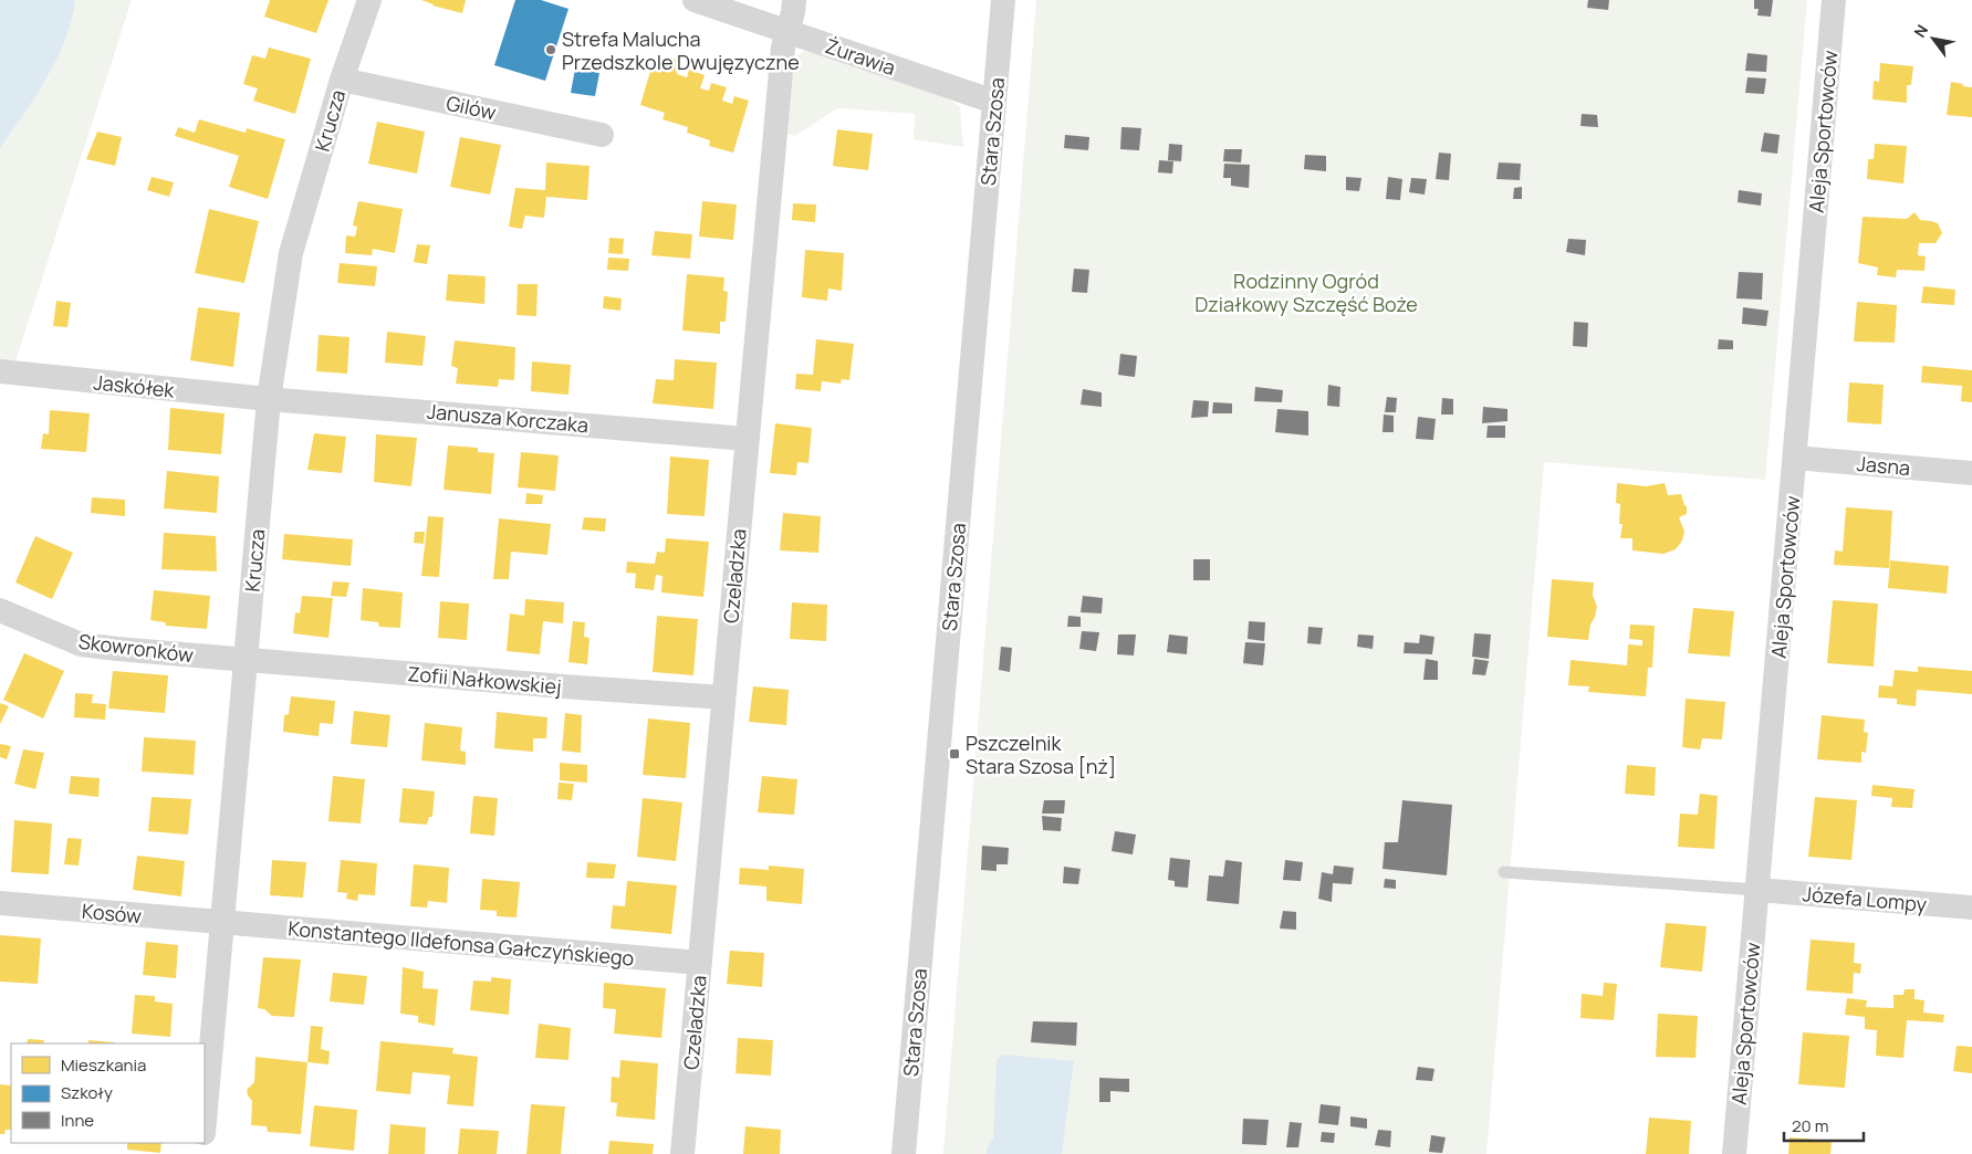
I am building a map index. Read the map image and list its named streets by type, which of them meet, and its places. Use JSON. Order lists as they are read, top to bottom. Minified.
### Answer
{"streets":{"street":["Żurawia","Gilów","Krucza","Stara Szosa","Aleja Sportowców","Jaskółek","Janusza Korczaka","Jasna","Czeladzka","Skowronków","Zofii Nałkowskiej","Józefa Lompy","Kosów","Konstantego Ildefonsa Gałczyńskiego"]},"crossings":[["Żurawia","Stara Szosa"],["Żurawia","Czeladzka"],["Gilów","Krucza"],["Krucza","Jaskółek"],["Krucza","Janusza Korczaka"],["Krucza","Skowronków"],["Krucza","Zofii Nałkowskiej"],["Krucza","Kosów"],["Krucza","Konstantego Ildefonsa Gałczyńskiego"],["Aleja Sportowców","Jasna"],["Aleja Sportowców","Józefa Lompy"],["Jaskółek","Janusza Korczaka"],["Janusza Korczaka","Czeladzka"],["Czeladzka","Zofii Nałkowskiej"],["Czeladzka","Konstantego Ildefonsa Gałczyńskiego"],["Skowronków","Zofii Nałkowskiej"],["Kosów","Konstantego Ildefonsa Gałczyńskiego"]],"parks":["Rodzinny Ogród Działkowy Szczęść Boże"],"places":{"other":["Strefa Malucha Przedszkole Dwujęzyczne"],"transit":["Pszczelnik Stara Szosa [nż]"]},"legend":["Mieszkania","Szkoły","Inne"],"scale_bar":"20 m","north":"top left"}
